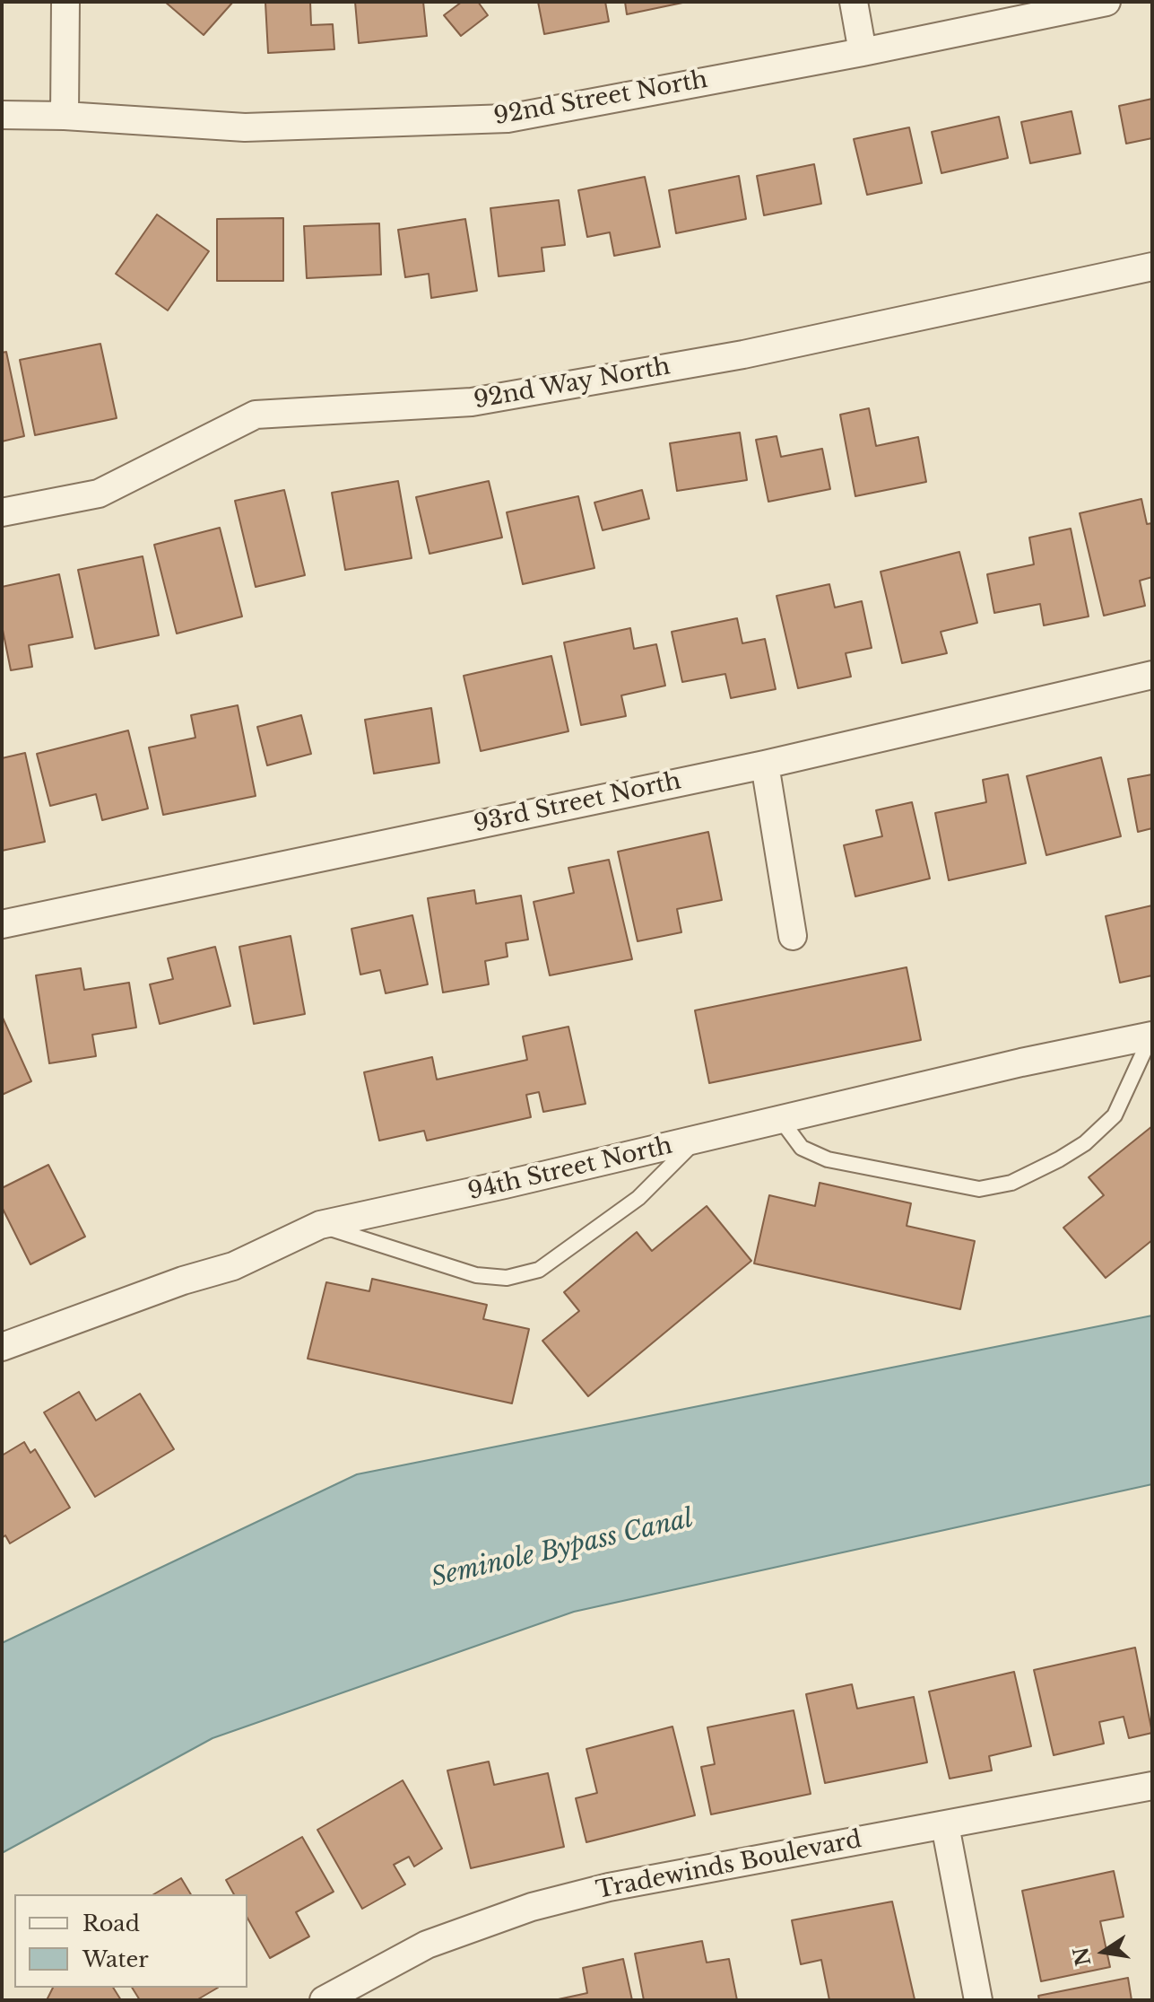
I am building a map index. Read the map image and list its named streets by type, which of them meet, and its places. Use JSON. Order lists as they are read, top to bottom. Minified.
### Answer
{"streets":{"street":["92nd Street North","92nd Way North","93rd Street North","94th Street North","Tradewinds Boulevard"]},"water":["Seminole Bypass Canal"],"legend":["Road","Water"],"north":"left"}
